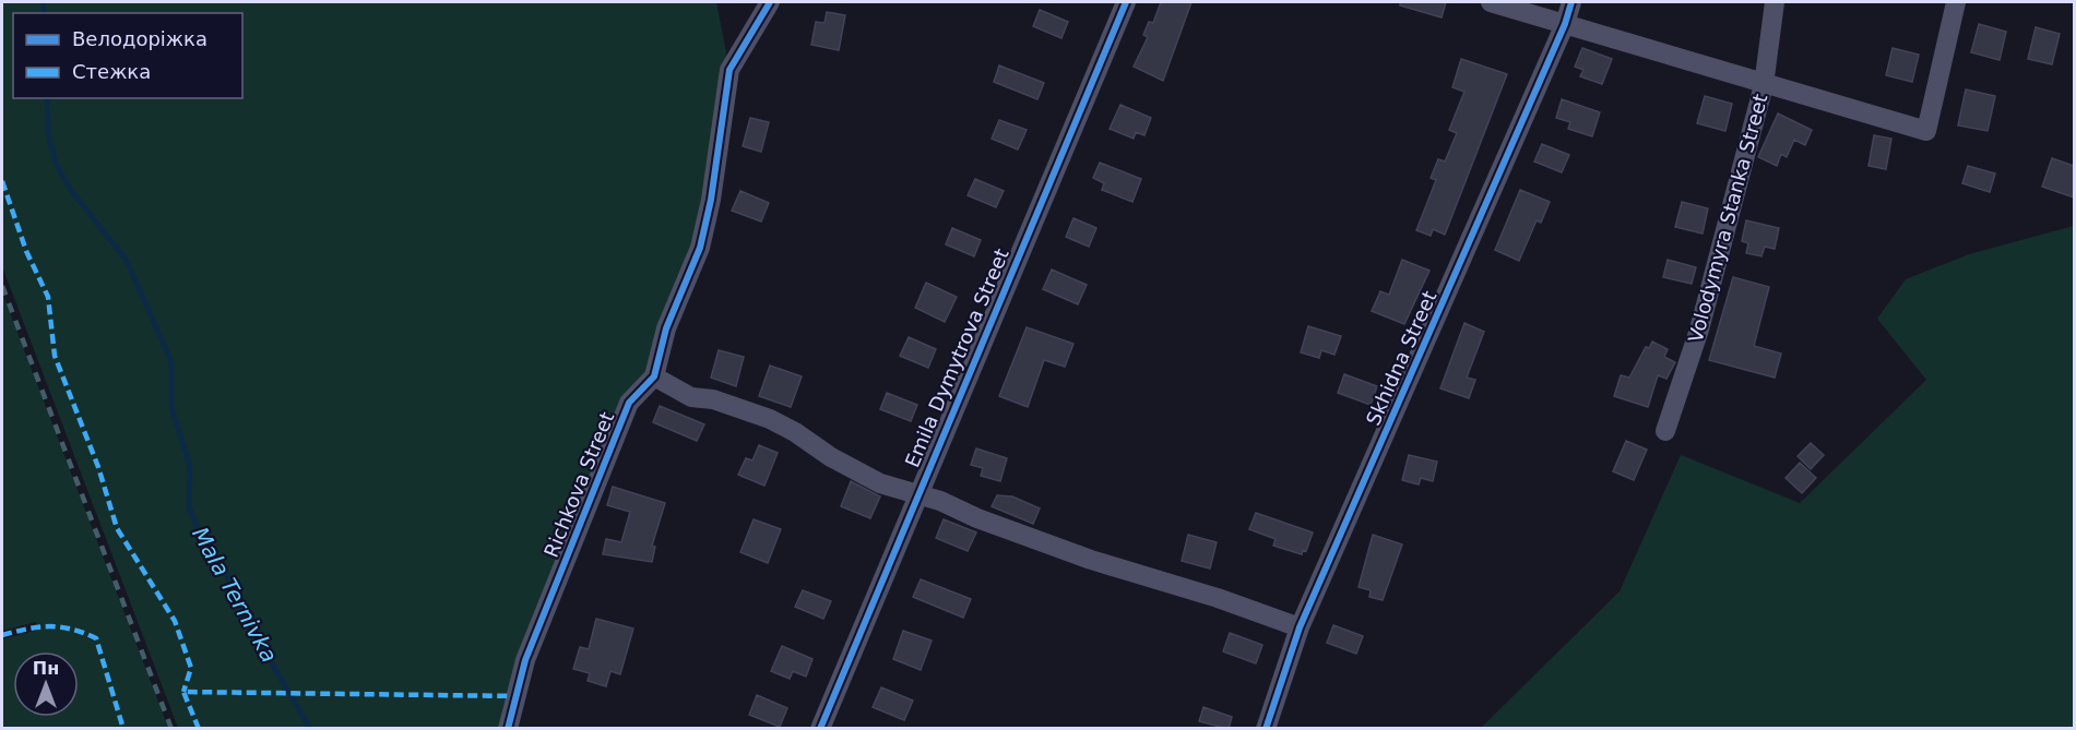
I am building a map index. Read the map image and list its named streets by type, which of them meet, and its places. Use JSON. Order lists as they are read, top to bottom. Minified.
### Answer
{"streets":{"street":["Volodymyra Stanka Street","Emila Dymytrova Street","Skhidna Street","Richkova Street"]},"water":["Mala Ternivka"],"legend":["Велодоріжка","Стежка"],"north":"top"}
